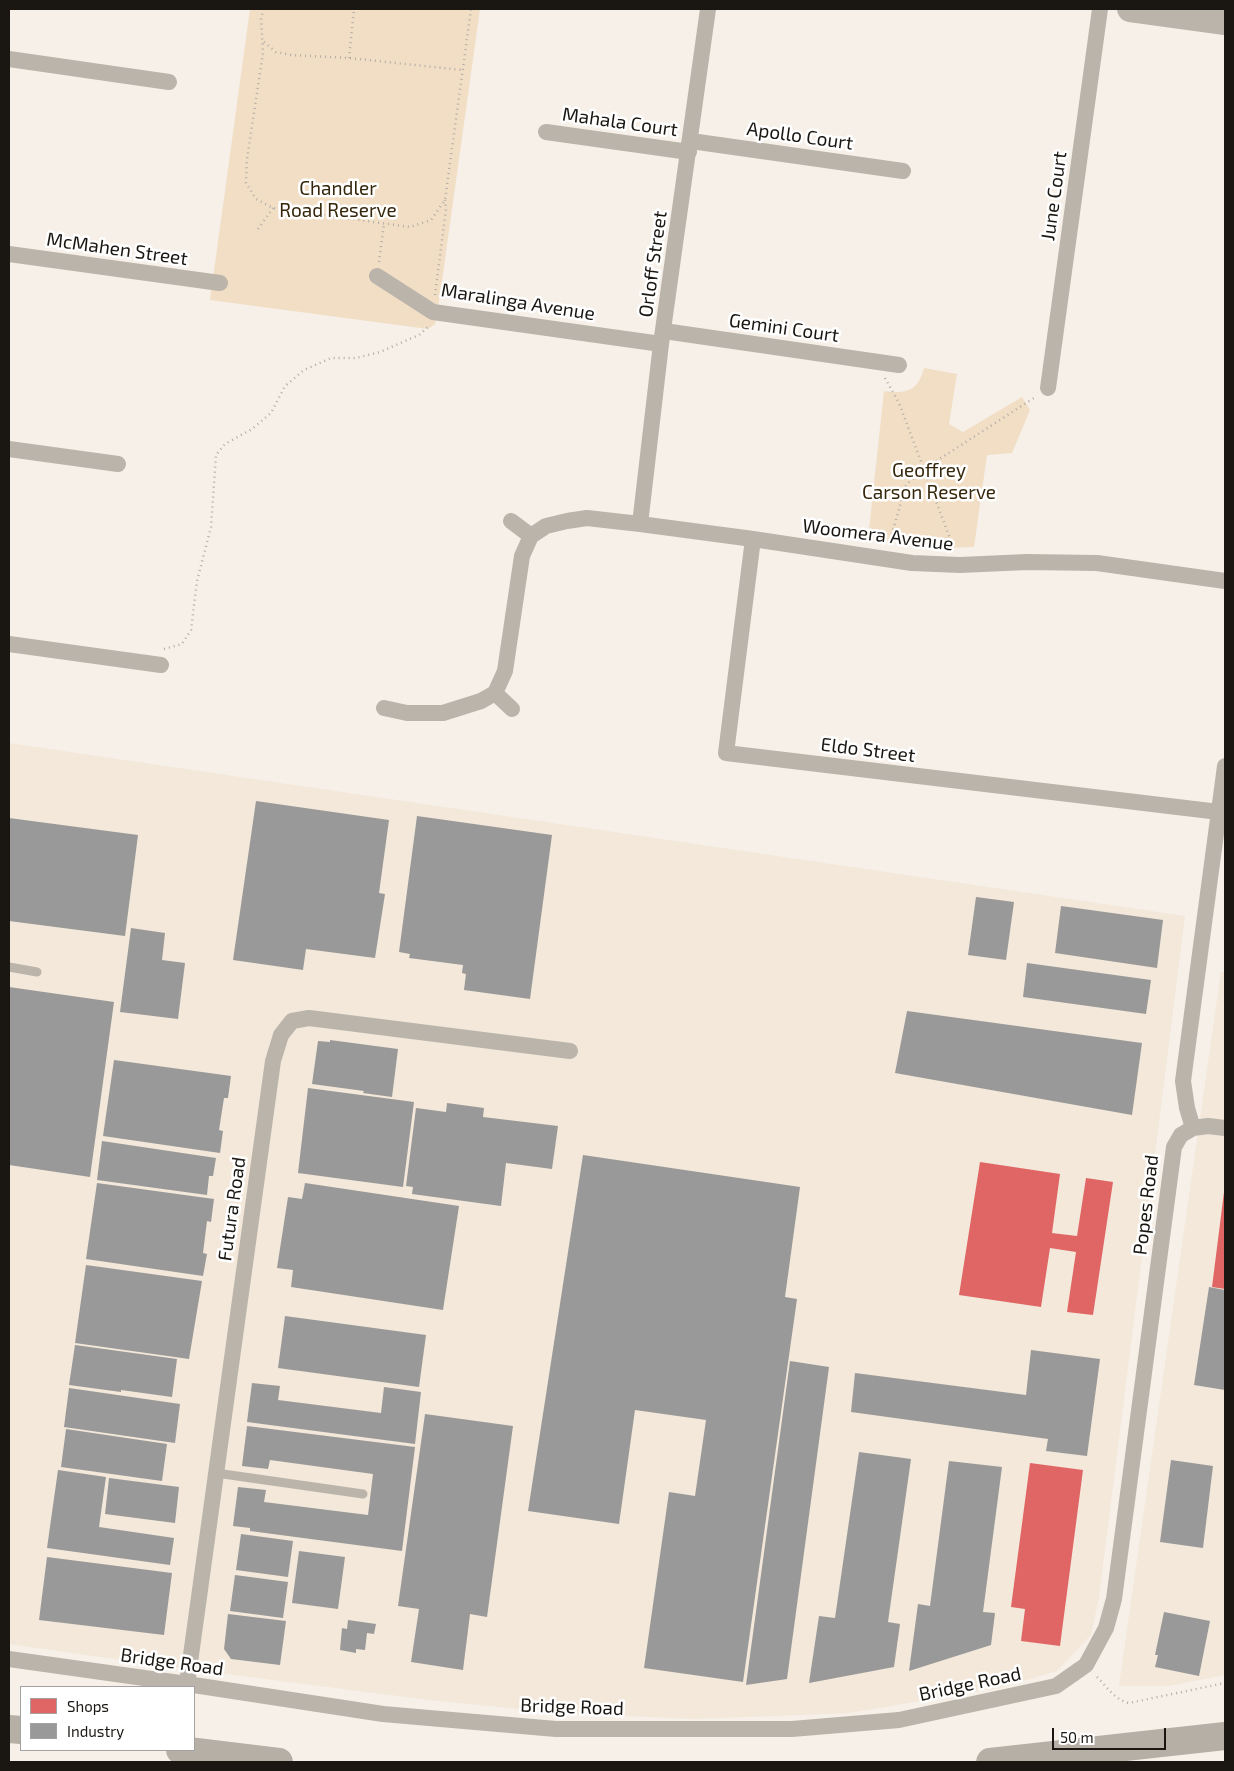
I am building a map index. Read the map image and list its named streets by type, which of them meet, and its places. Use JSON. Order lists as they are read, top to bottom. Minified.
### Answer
{"streets":{"street":["Mahala Court","Apollo Court","June Court","McMahen Street","Orloff Street","Maralinga Avenue","Gemini Court","Woomera Avenue","Eldo Street","Popes Road","Futura Road","Bridge Road"]},"crossings":[["Mahala Court","Apollo Court"],["Mahala Court","Orloff Street"],["Apollo Court","Orloff Street"],["Orloff Street","Maralinga Avenue"],["Orloff Street","Gemini Court"],["Orloff Street","Woomera Avenue"],["Maralinga Avenue","Gemini Court"],["Woomera Avenue","Eldo Street"],["Popes Road","Bridge Road"],["Futura Road","Bridge Road"]],"parks":["Chandler Road Reserve","Geoffrey Carson Reserve"],"legend":["Shops","Industry"],"scale_bar":"50 m"}
